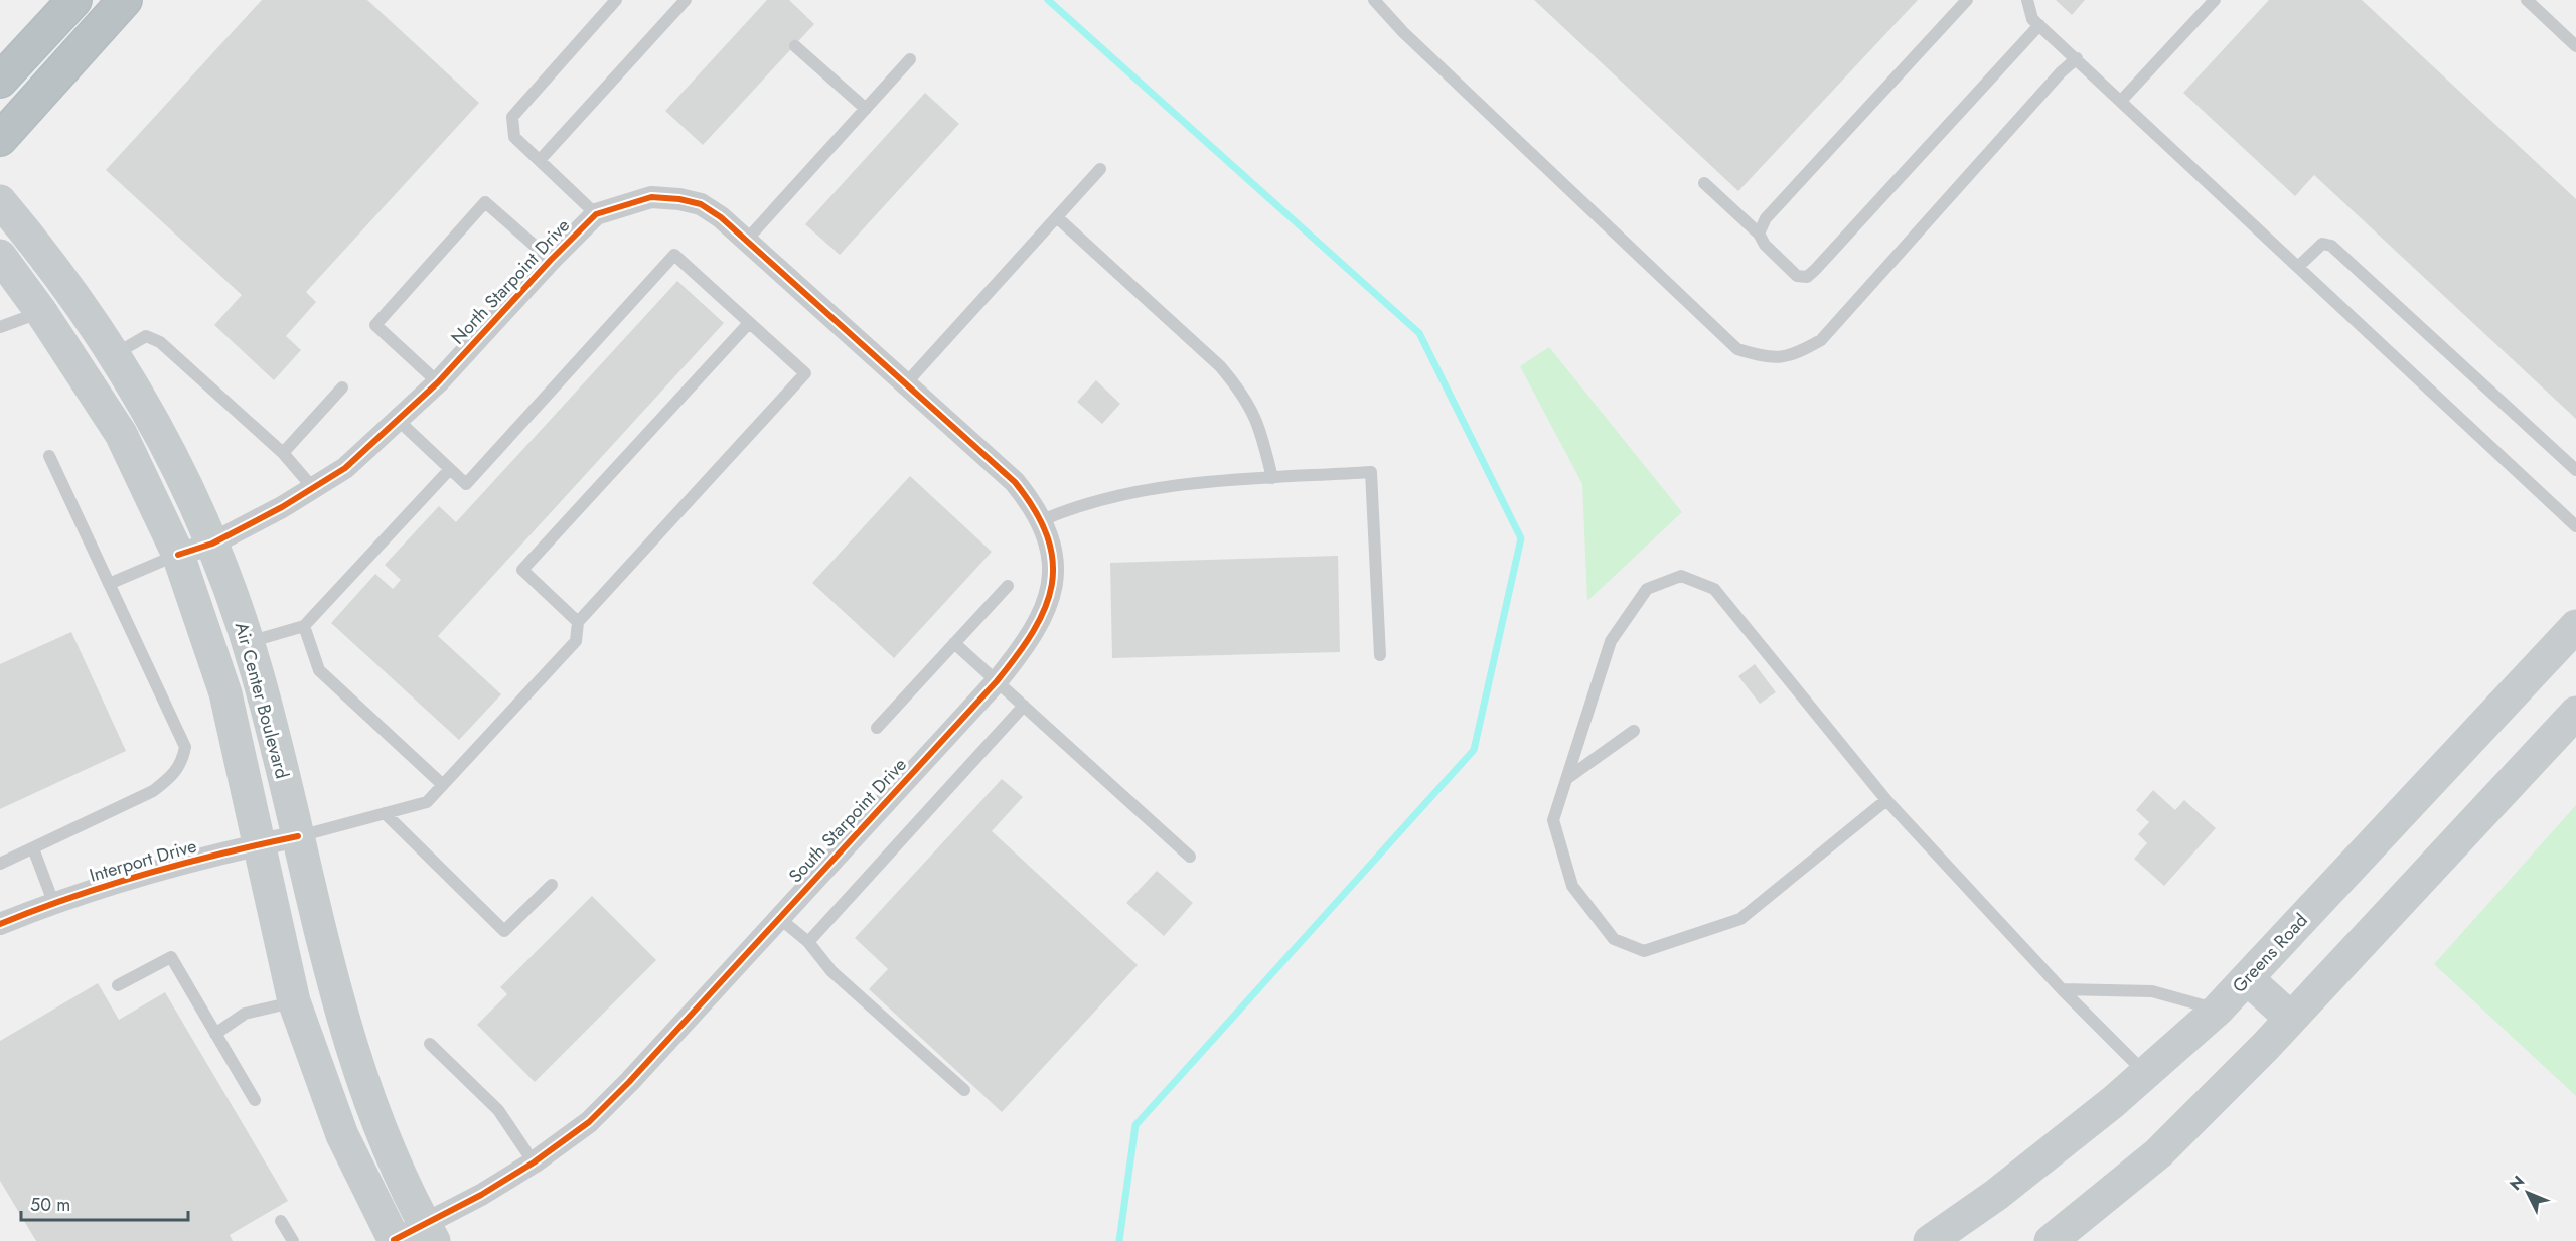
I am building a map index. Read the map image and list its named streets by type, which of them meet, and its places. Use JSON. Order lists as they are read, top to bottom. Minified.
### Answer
{"streets":{"street":["North Starpoint Drive","Air Center Boulevard","South Starpoint Drive","Interport Drive","Greens Road"]},"crossings":[["North Starpoint Drive","Air Center Boulevard"],["North Starpoint Drive","South Starpoint Drive"],["Air Center Boulevard","South Starpoint Drive"],["Air Center Boulevard","Interport Drive"]],"scale_bar":"50 m","north":"top left"}
